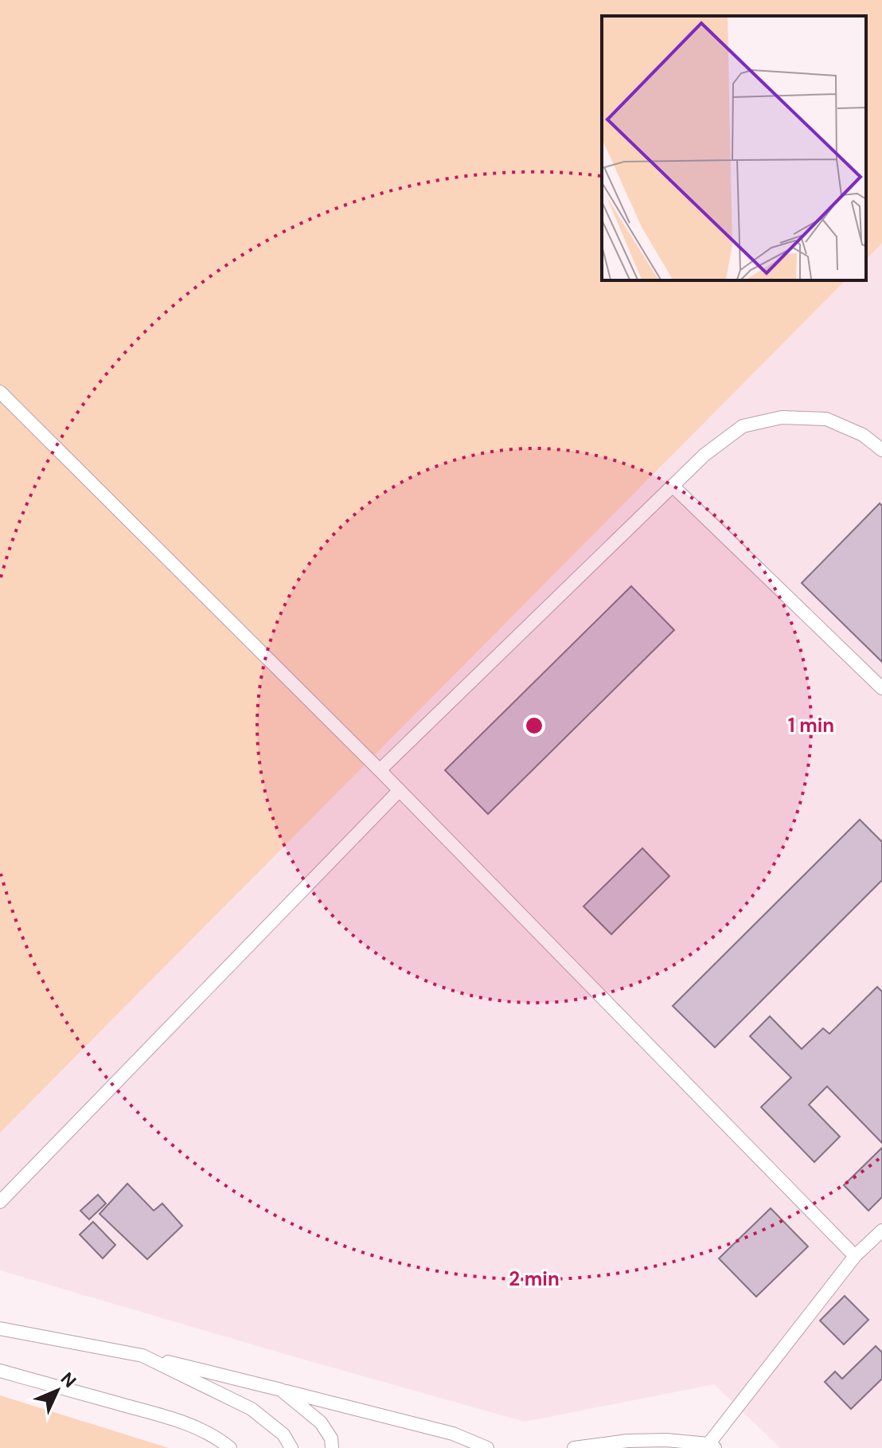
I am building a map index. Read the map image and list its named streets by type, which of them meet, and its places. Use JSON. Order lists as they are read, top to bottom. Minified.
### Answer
{"north":"top right","rings":["1 min","2 min"]}
